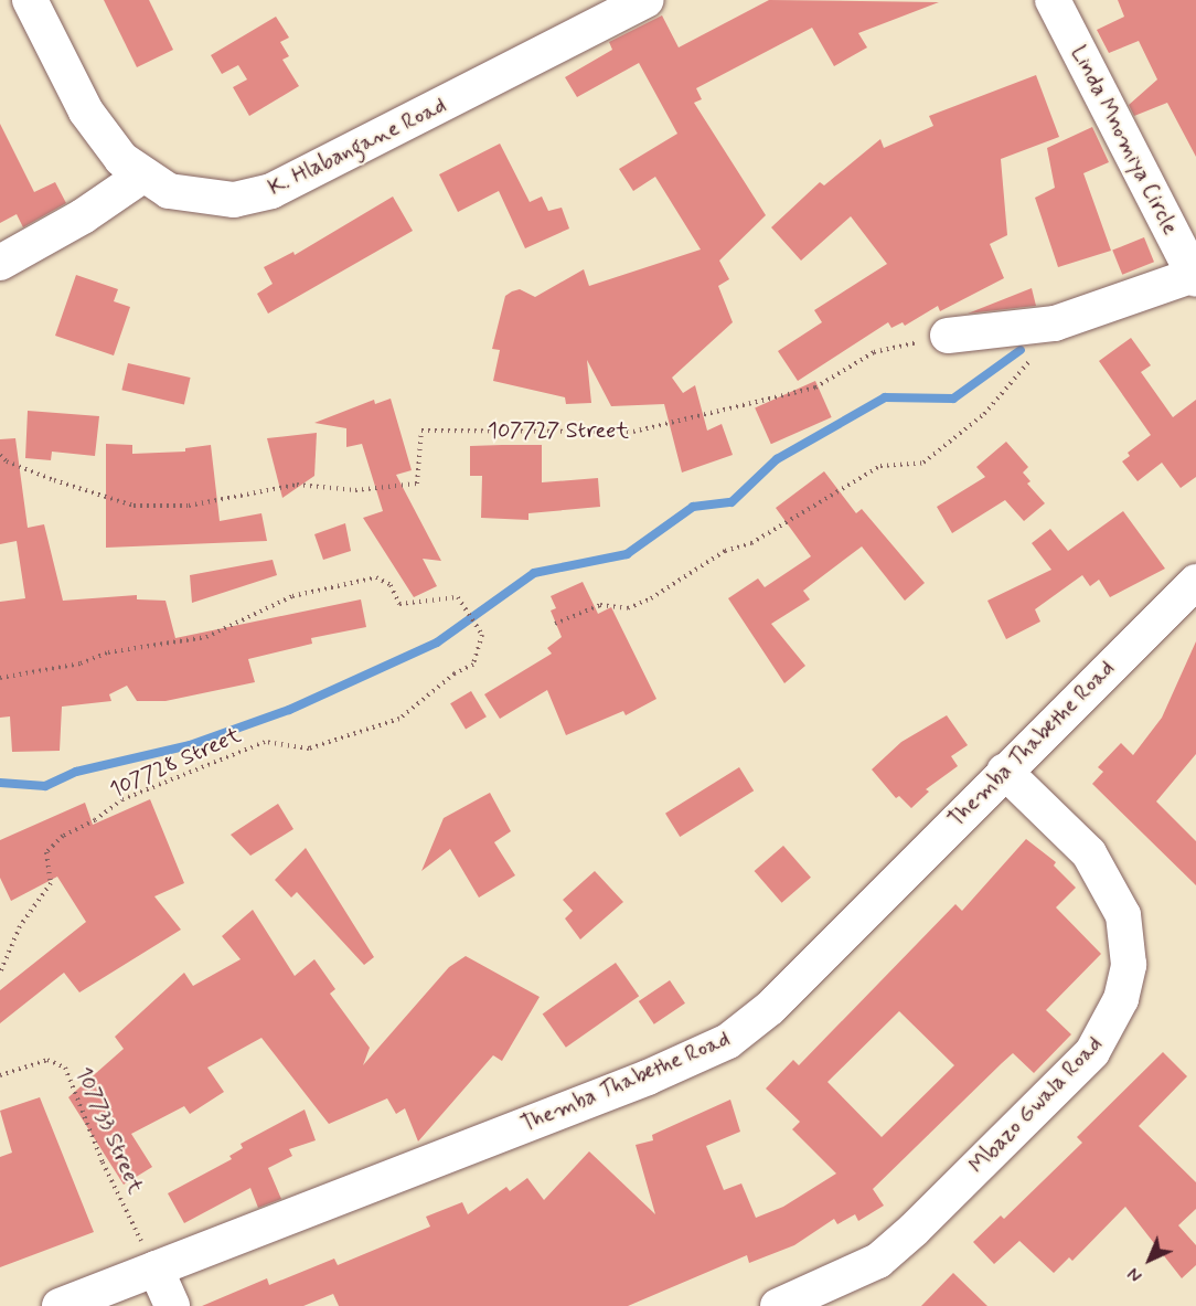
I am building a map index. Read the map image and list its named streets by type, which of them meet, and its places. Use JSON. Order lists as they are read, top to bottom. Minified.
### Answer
{"streets":{"street":["Linda Mnomiya Circle","K. Hlabangane Road","Themba Thabethe Road","Mbazo Gwala Road"],"path":["107727 Street","107728 Street","107733 Street"]},"crossings":[["Themba Thabethe Road","Mbazo Gwala Road"],["Themba Thabethe Road","107733 Street"]],"north":"bottom left"}
